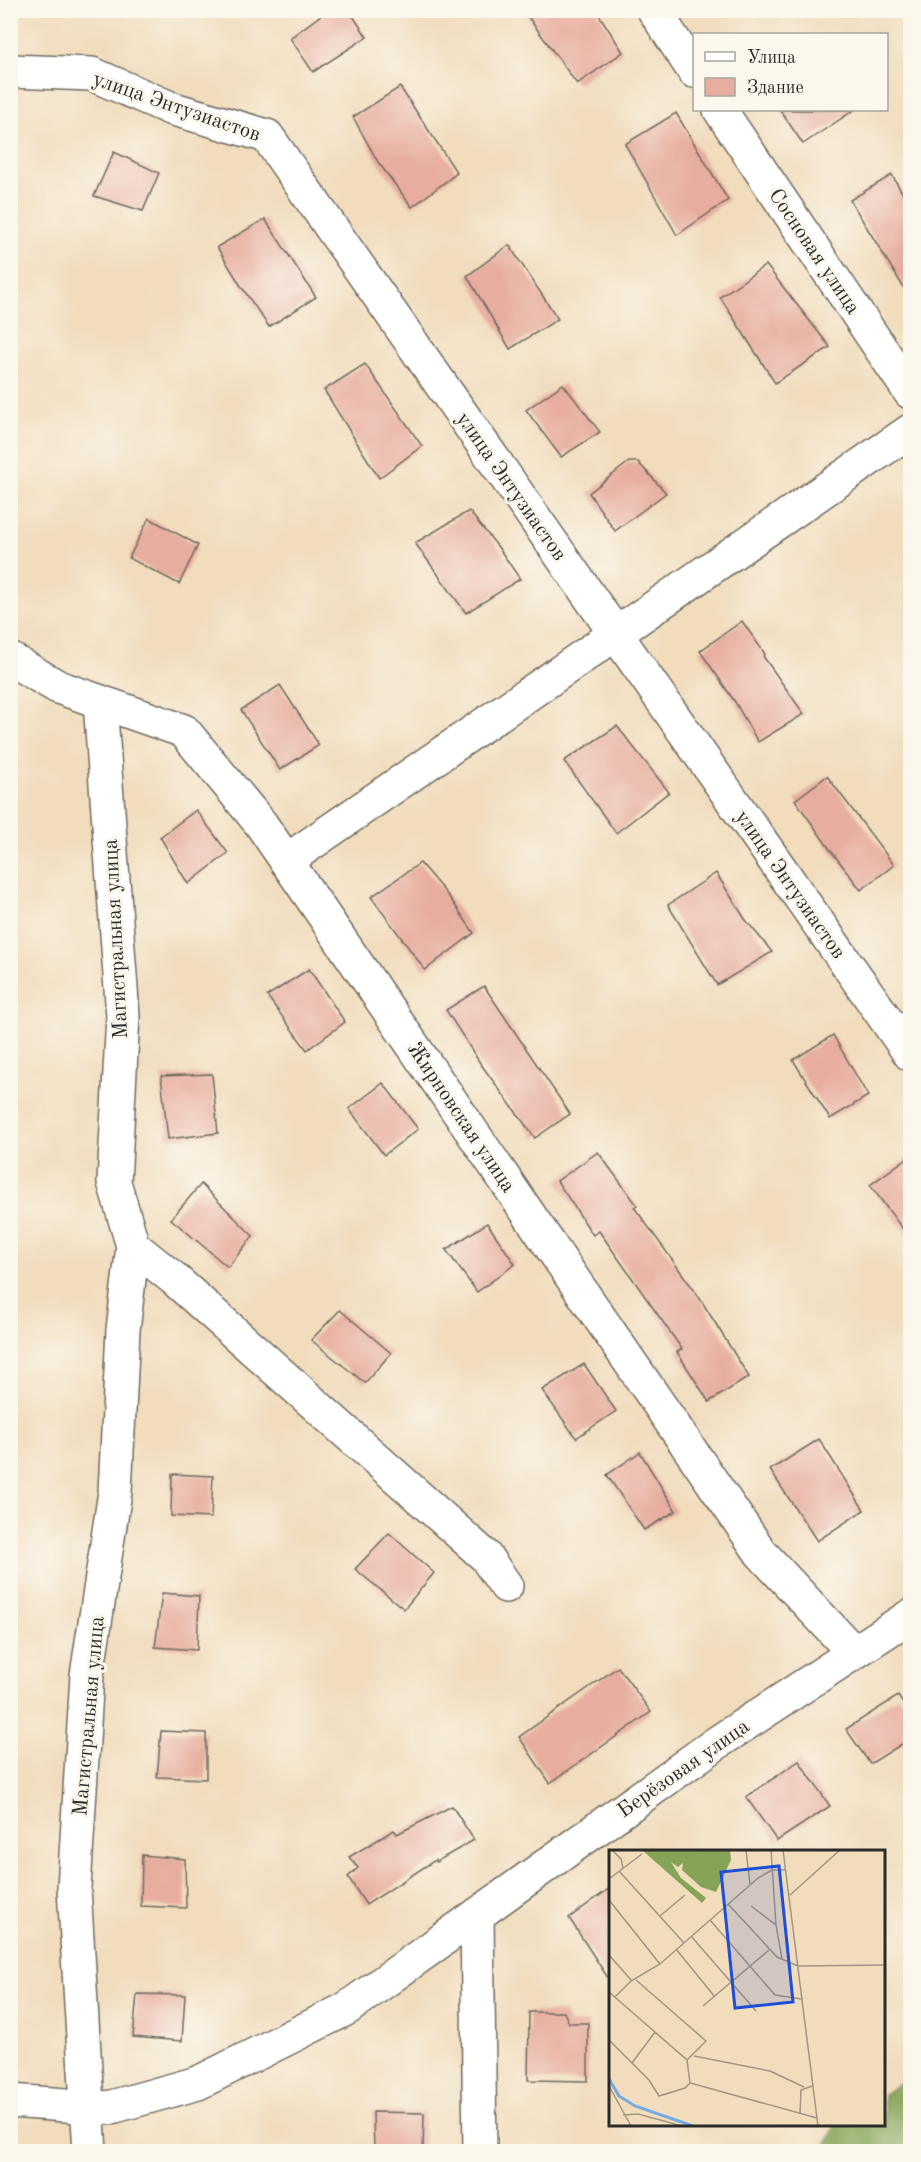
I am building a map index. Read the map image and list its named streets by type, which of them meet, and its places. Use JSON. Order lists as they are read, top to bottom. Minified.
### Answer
{"streets":{"street":["улица Энтузиастов","Сосновая улица","Магистральная улица","Жирновская улица","Берёзовая улица"]},"crossings":[["Магистральная улица","Жирновская улица"],["Магистральная улица","Берёзовая улица"],["Жирновская улица","Берёзовая улица"]],"legend":["Улица","Здание"]}
